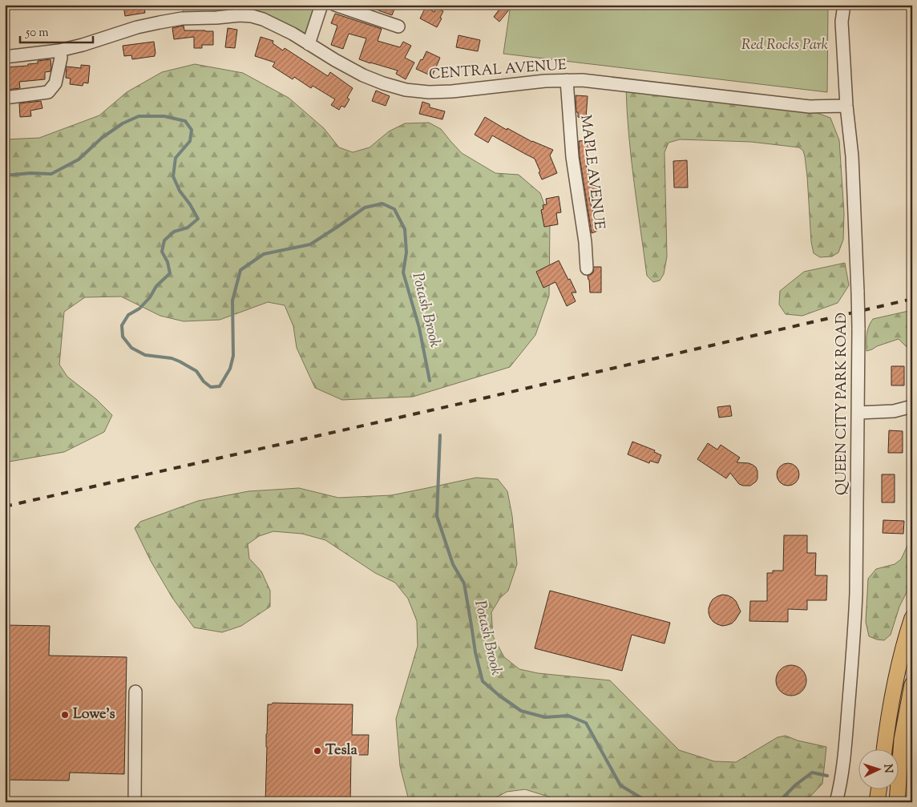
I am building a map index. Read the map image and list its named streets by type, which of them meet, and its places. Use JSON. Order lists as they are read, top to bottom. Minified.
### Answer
{"streets":{"street":["CENTRAL AVENUE","MAPLE AVENUE","QUEEN CITY PARK ROAD"]},"crossings":[["CENTRAL AVENUE","MAPLE AVENUE"],["CENTRAL AVENUE","QUEEN CITY PARK ROAD"]],"water":["Potash Brook"],"parks":["Red Rocks Park"],"places":["Lowe's","Tesla"],"scale_bar":"50 m","north":"right"}
